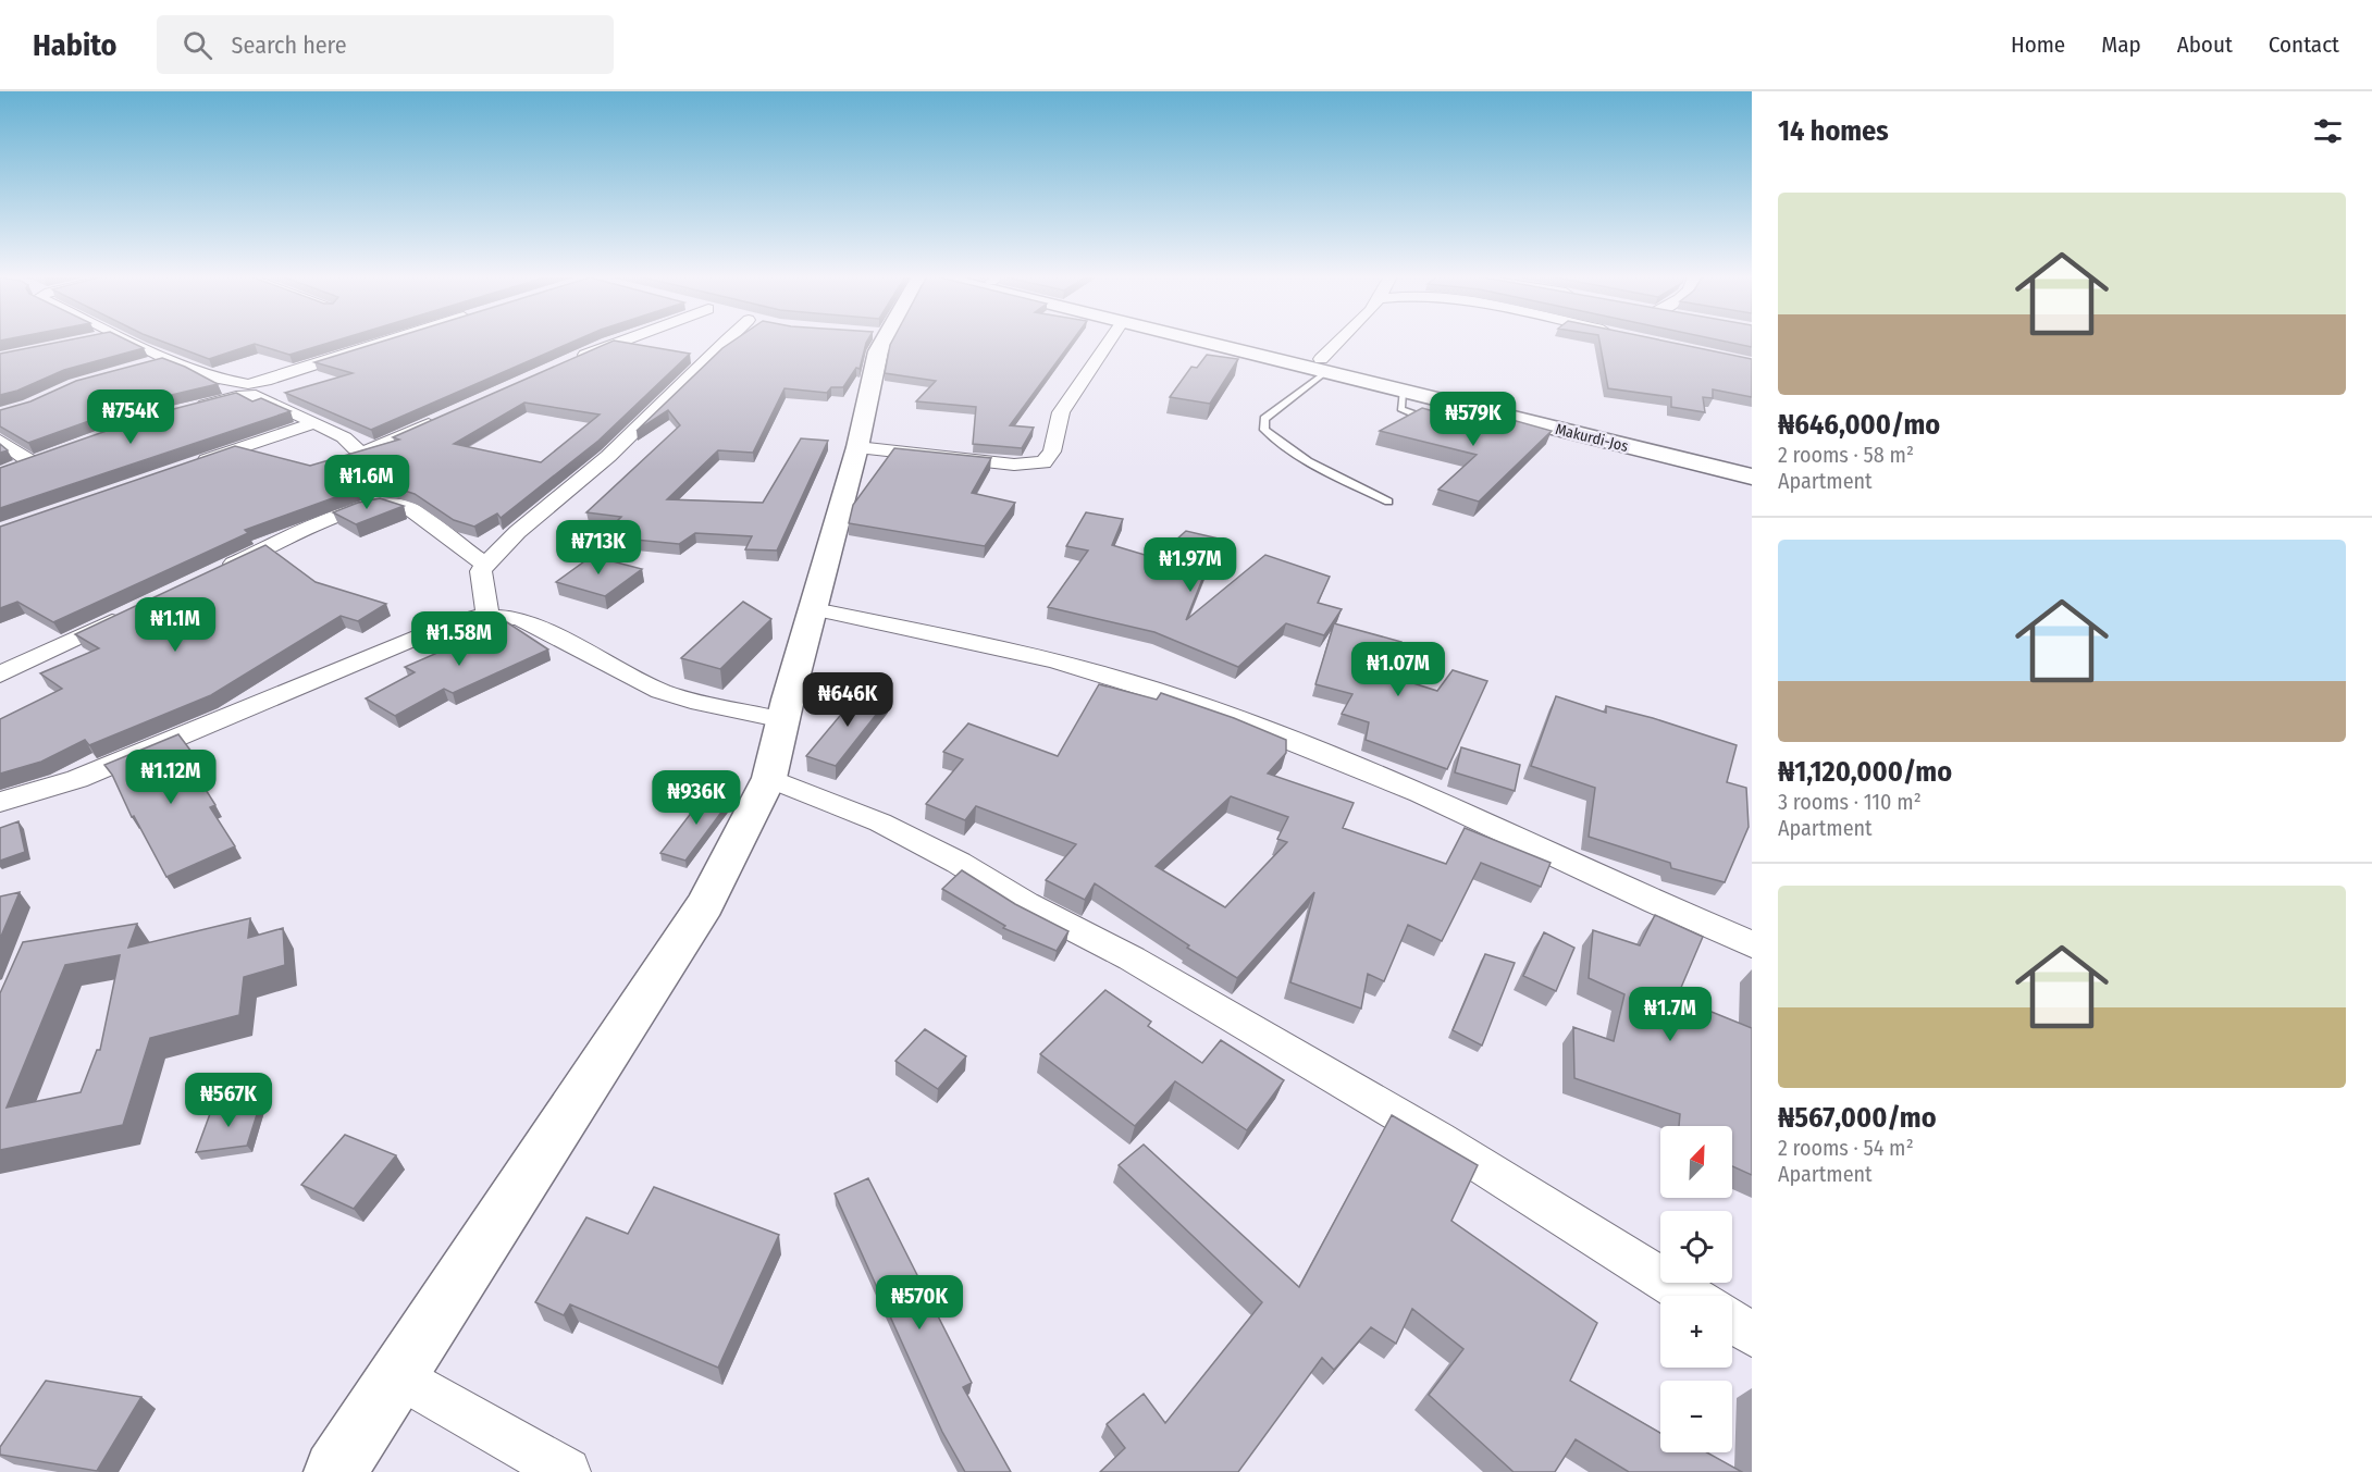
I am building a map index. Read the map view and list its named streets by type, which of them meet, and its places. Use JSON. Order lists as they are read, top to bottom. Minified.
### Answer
{"streets":{"main road":["Makurdi-Jos"]},"north":"top right","page":{"header":"Habito","search":"Search here","nav":["Home","Map","About","Contact"],"heading":"14 homes","list":[{"name":"₦646,000/mo","note":"2 rooms · 58 m² · Apartment"},{"name":"₦1,120,000/mo","note":"3 rooms · 110 m² · Apartment"},{"name":"₦567,000/mo","note":"2 rooms · 54 m² · Apartment"}],"price":["₦754K","₦579K","₦1.6M","₦713K","₦1.97M","₦1.1M","₦1.58M","₦1.07M","₦646K","₦1.12M","₦936K","₦1.7M","₦567K","₦570K"],"map_buttons":["+","−"]}}
